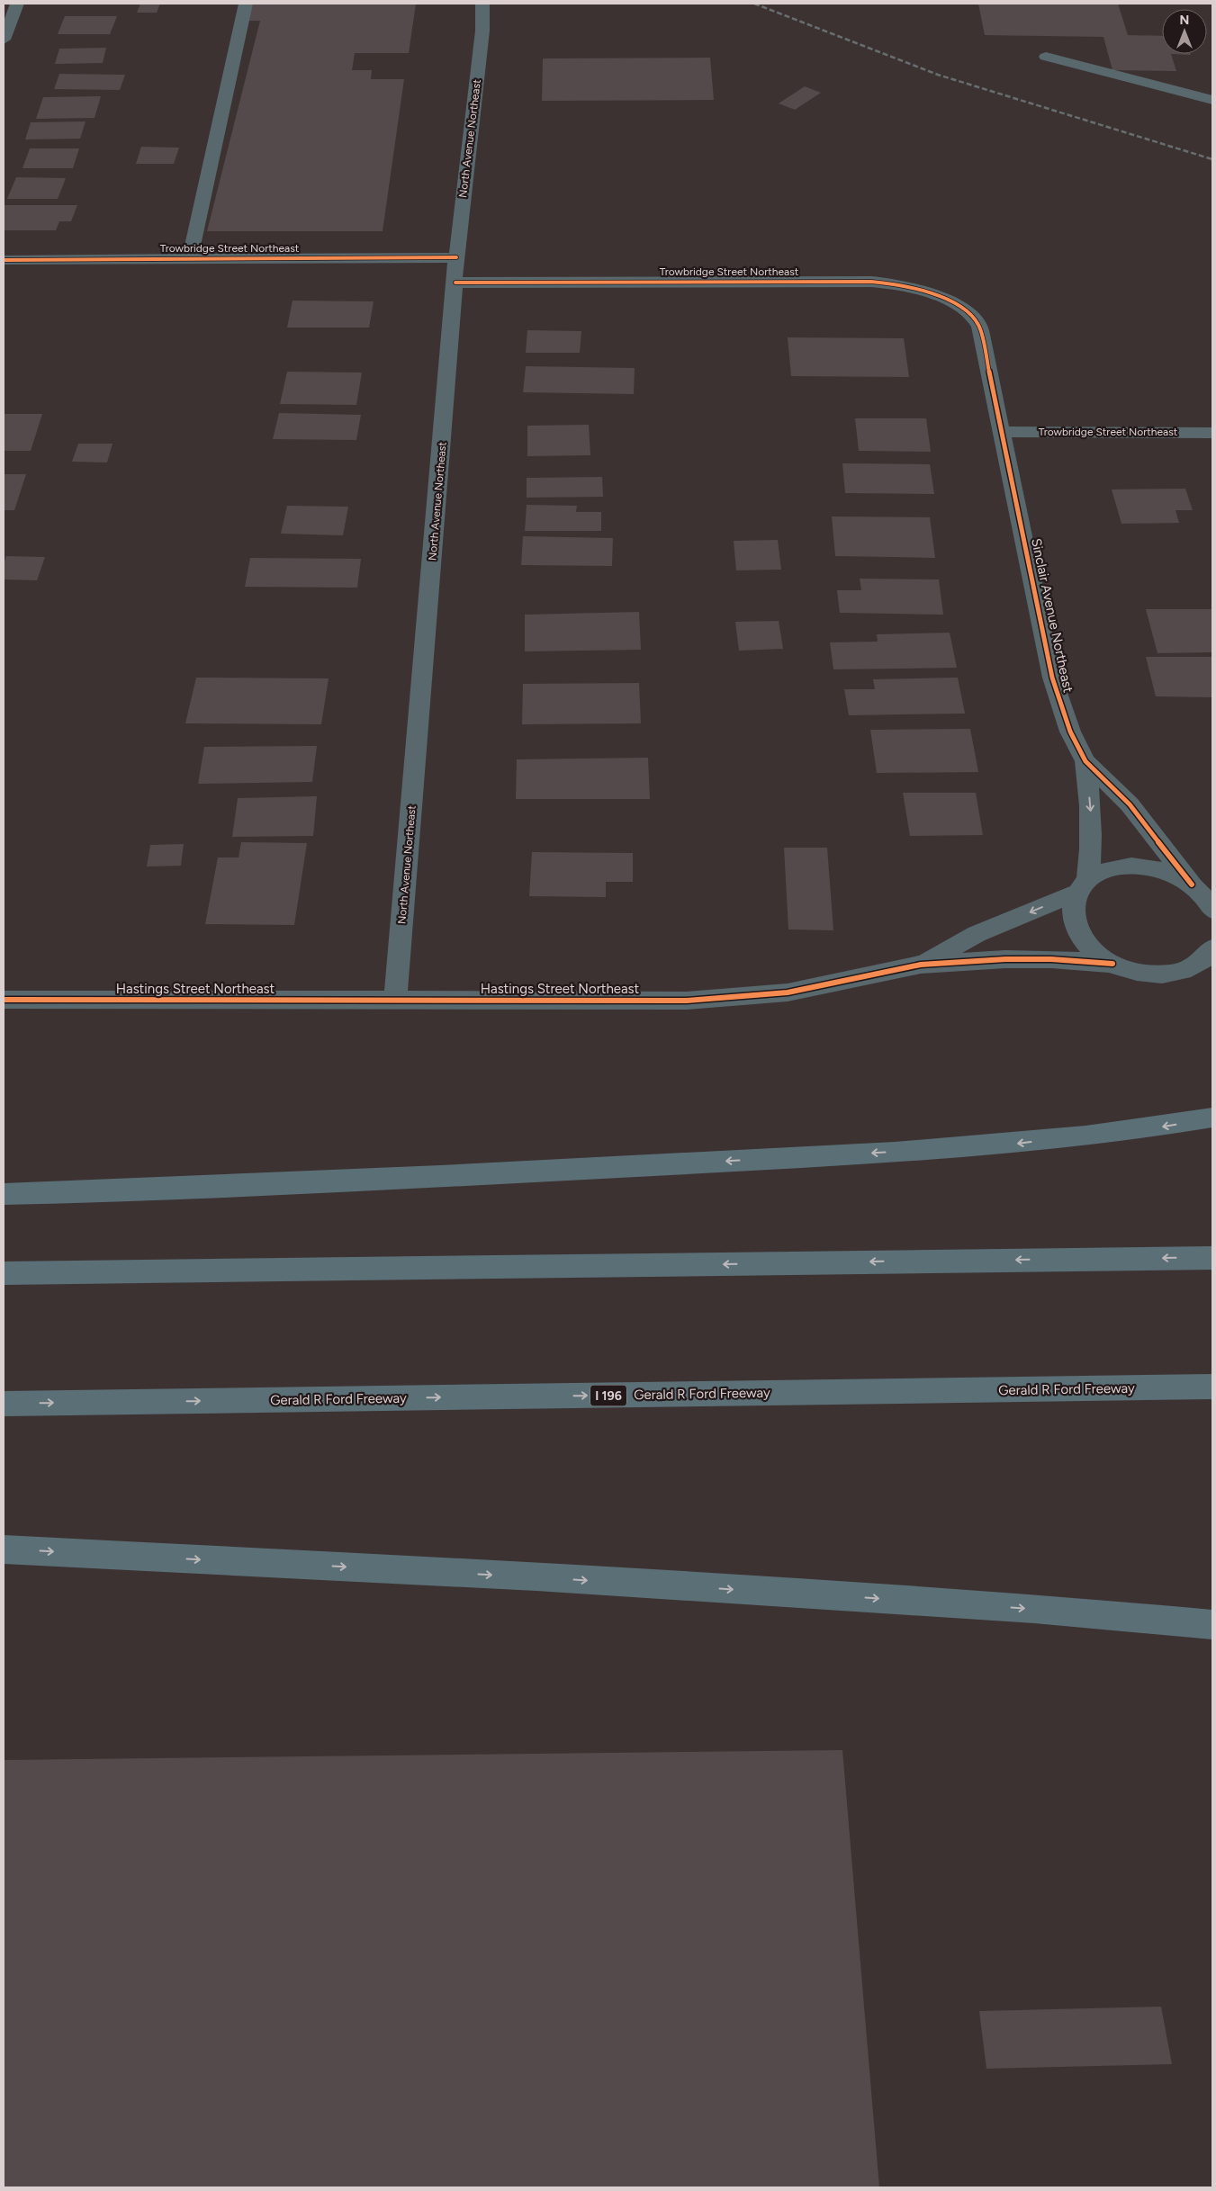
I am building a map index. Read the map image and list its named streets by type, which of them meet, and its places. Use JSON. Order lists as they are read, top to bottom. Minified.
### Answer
{"streets":{"highway":["Gerald R Ford Freeway","I 196"],"street":["North Avenue Northeast","Trowbridge Street Northeast","Sinclair Avenue Northeast","Hastings Street Northeast"]},"crossings":[["North Avenue Northeast","Trowbridge Street Northeast"],["North Avenue Northeast","Hastings Street Northeast"],["Trowbridge Street Northeast","Sinclair Avenue Northeast"],["Sinclair Avenue Northeast","Hastings Street Northeast"]],"north":"top"}
